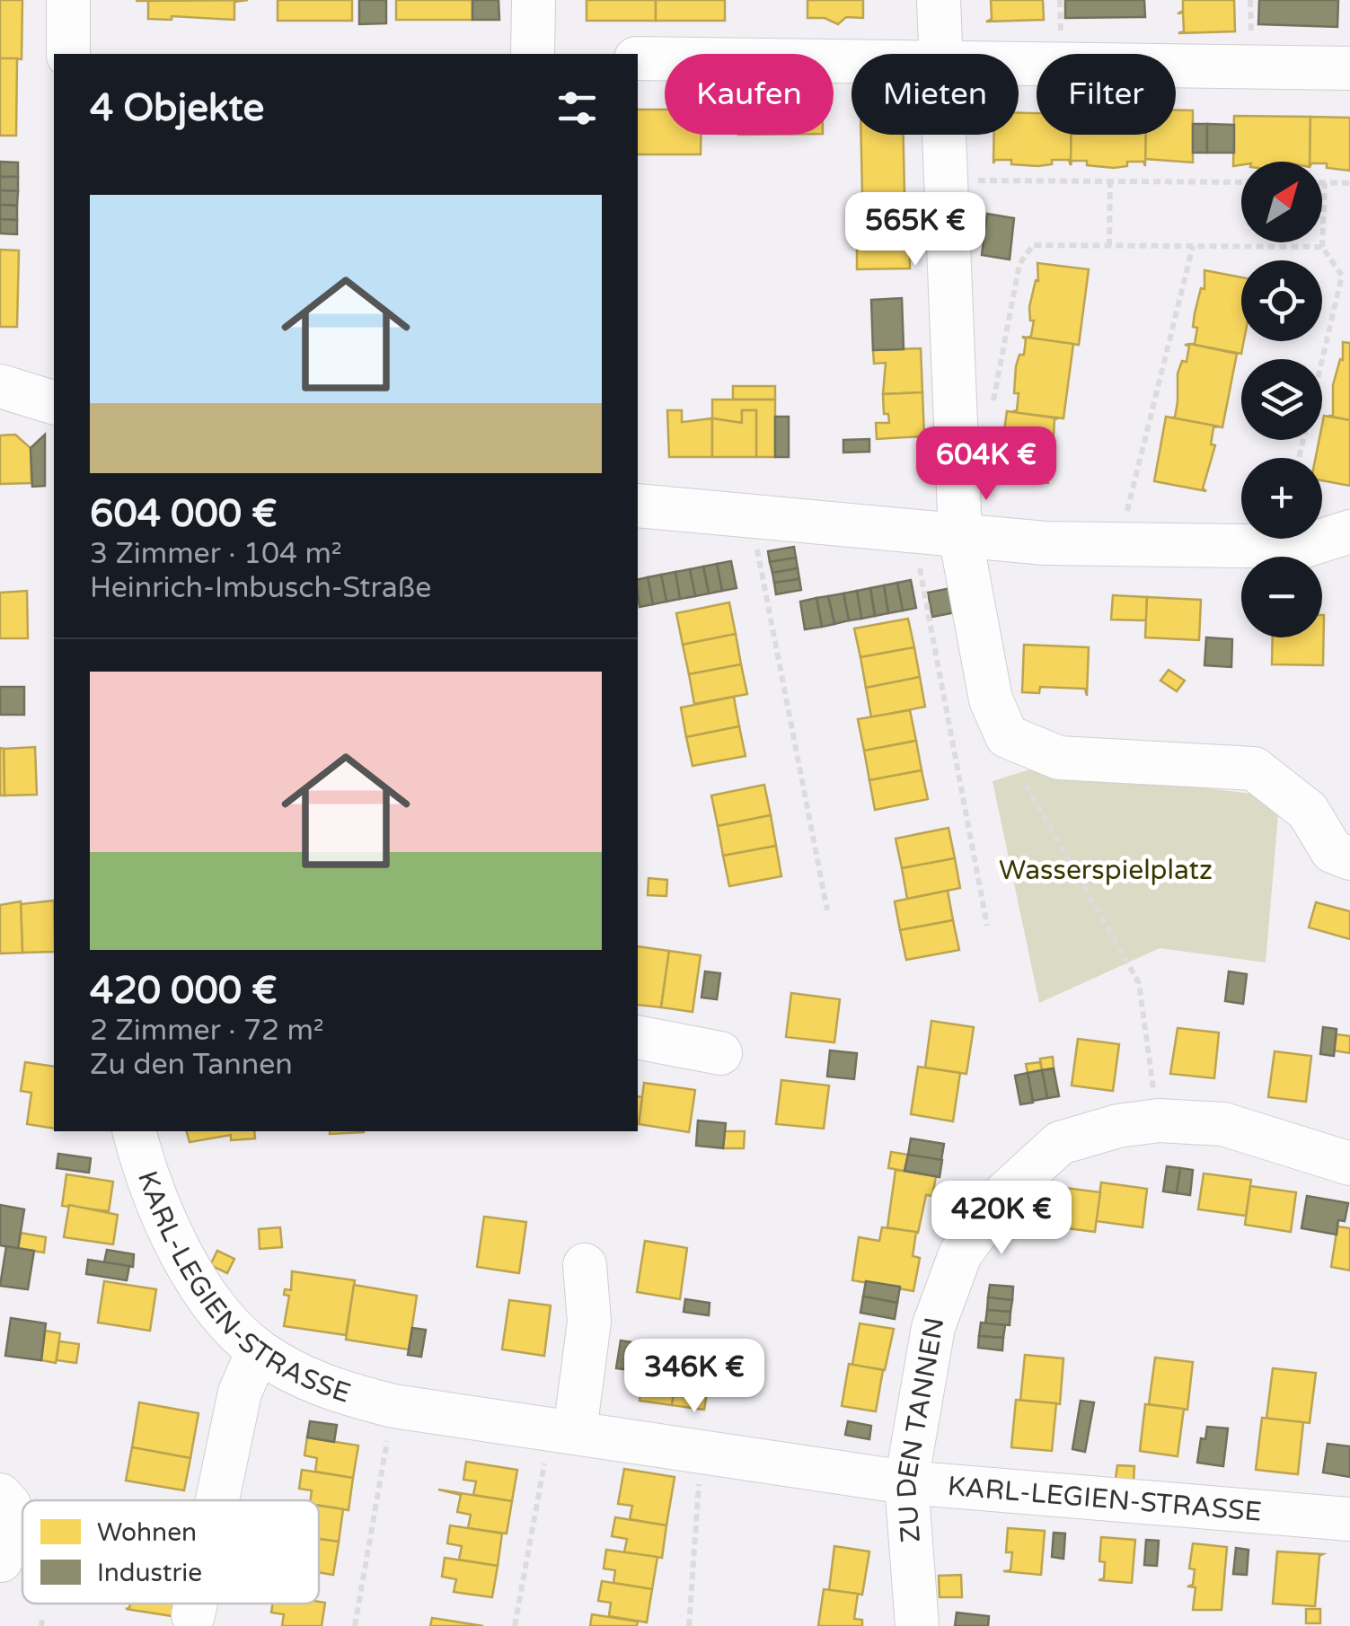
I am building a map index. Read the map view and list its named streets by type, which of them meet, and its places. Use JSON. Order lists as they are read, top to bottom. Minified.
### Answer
{"streets":{"street":["KARL-LEGIEN-STRASSE","ZU DEN TANNEN"]},"crossings":[["KARL-LEGIEN-STRASSE","ZU DEN TANNEN"]],"parks":["Wasserspielplatz"],"legend":["Wohnen","Industrie"],"north":"top right","page":{"chip":["Kaufen","Mieten","Filter"],"heading":"4 Objekte","map_buttons":["+","−"],"list":[{"name":"604 000 €","note":"3 Zimmer · 104 m² · Heinrich-Imbusch-Straße"},{"name":"420 000 €","note":"2 Zimmer · 72 m² · Zu den Tannen"}],"price":["565K €","604K €","420K €","346K €"]}}
